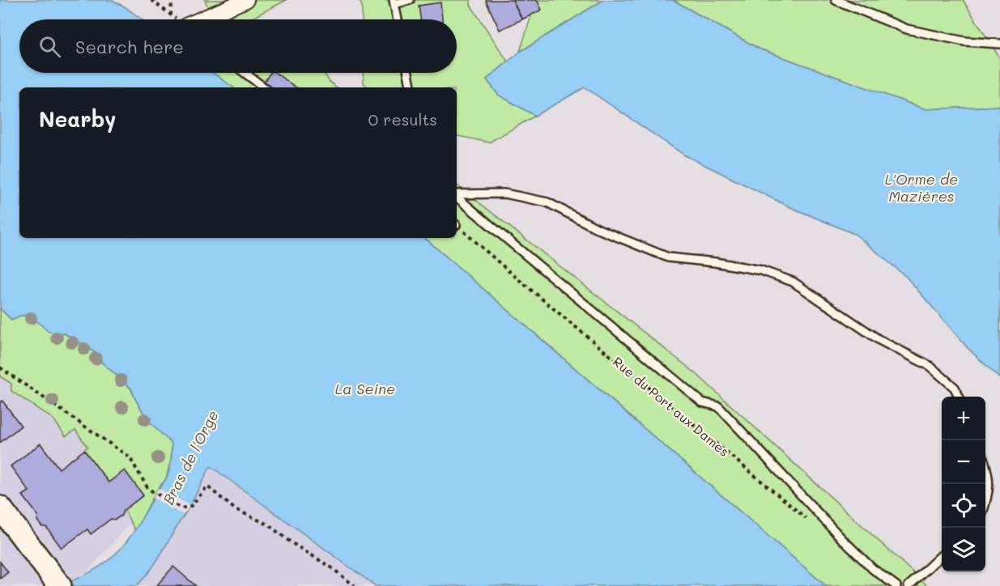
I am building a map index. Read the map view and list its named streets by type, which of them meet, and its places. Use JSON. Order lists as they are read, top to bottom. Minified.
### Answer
{"streets":{"path":["Rue du Port aux Dames"]},"water":["L'Orme de Mazières","La Seine","Bras de l'Orge"],"page":{"search":"Search here","heading":["Nearby","0 results"],"map_buttons":["+","−"]}}
